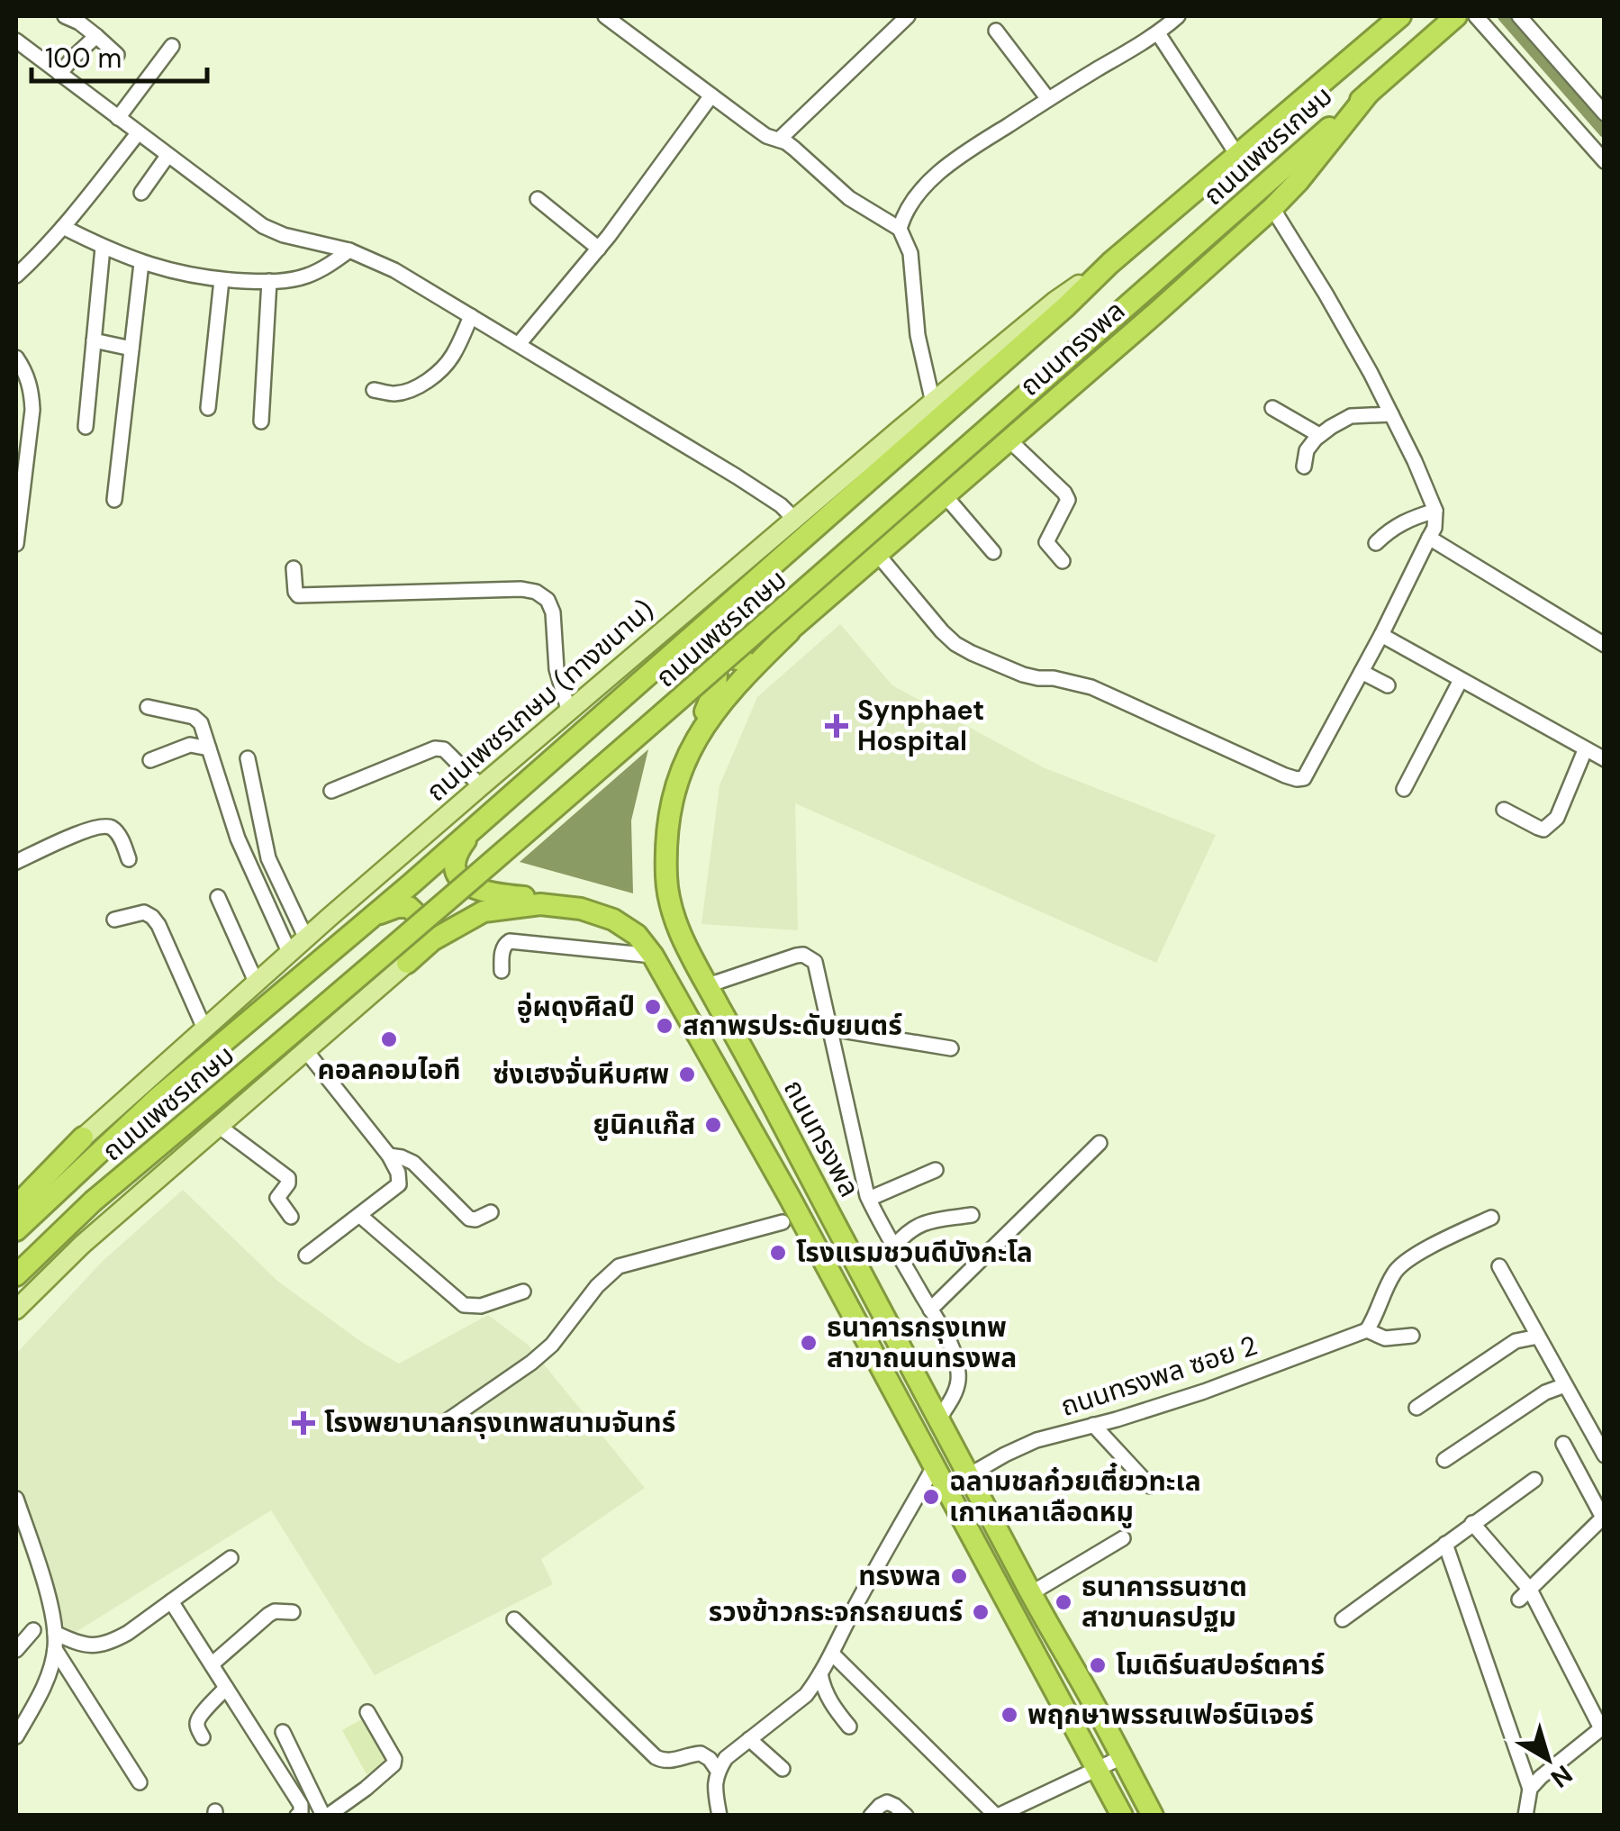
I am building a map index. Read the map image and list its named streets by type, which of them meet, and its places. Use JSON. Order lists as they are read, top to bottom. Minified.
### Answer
{"streets":{"highway":["ถนนเพชรเกษม","ถนนทรงพล"],"main road":["ถนนเพชรเกษม (ทางขนาน)"],"street":["ถนนทรงพล ซอย 2"]},"crossings":[["ถนนเพชรเกษม","ถนนทรงพล"],["ถนนเพชรเกษม","ถนนเพชรเกษม (ทางขนาน)"],["ถนนทรงพล","ถนนทรงพล ซอย 2"]],"places":{"health":["Synphaet Hospital","โรงพยาบาลกรุงเทพสนามจันทร์"],"other":["อู่ผดุงศิลป์","สถาพรประดับยนตร์","คอลคอมไอที","ซ่งเฮงจั่นหีบศพ","ยูนิคแก๊ส","โรงแรมชวนดีบังกะโล","ธนาคารกรุงเทพ สาขาถนนทรงพล","ฉลามชลก๋วยเตี๋ยวทะเล เกาเหลาเลือดหมู","ทรงพล","ธนาคารธนชาต สาขานครปฐม","รวงข้าวกระจกรถยนตร์","โมเดิร์นสปอร์ตคาร์","พฤกษาพรรณเฟอร์นิเจอร์"]},"scale_bar":"100 m","north":"bottom right"}
